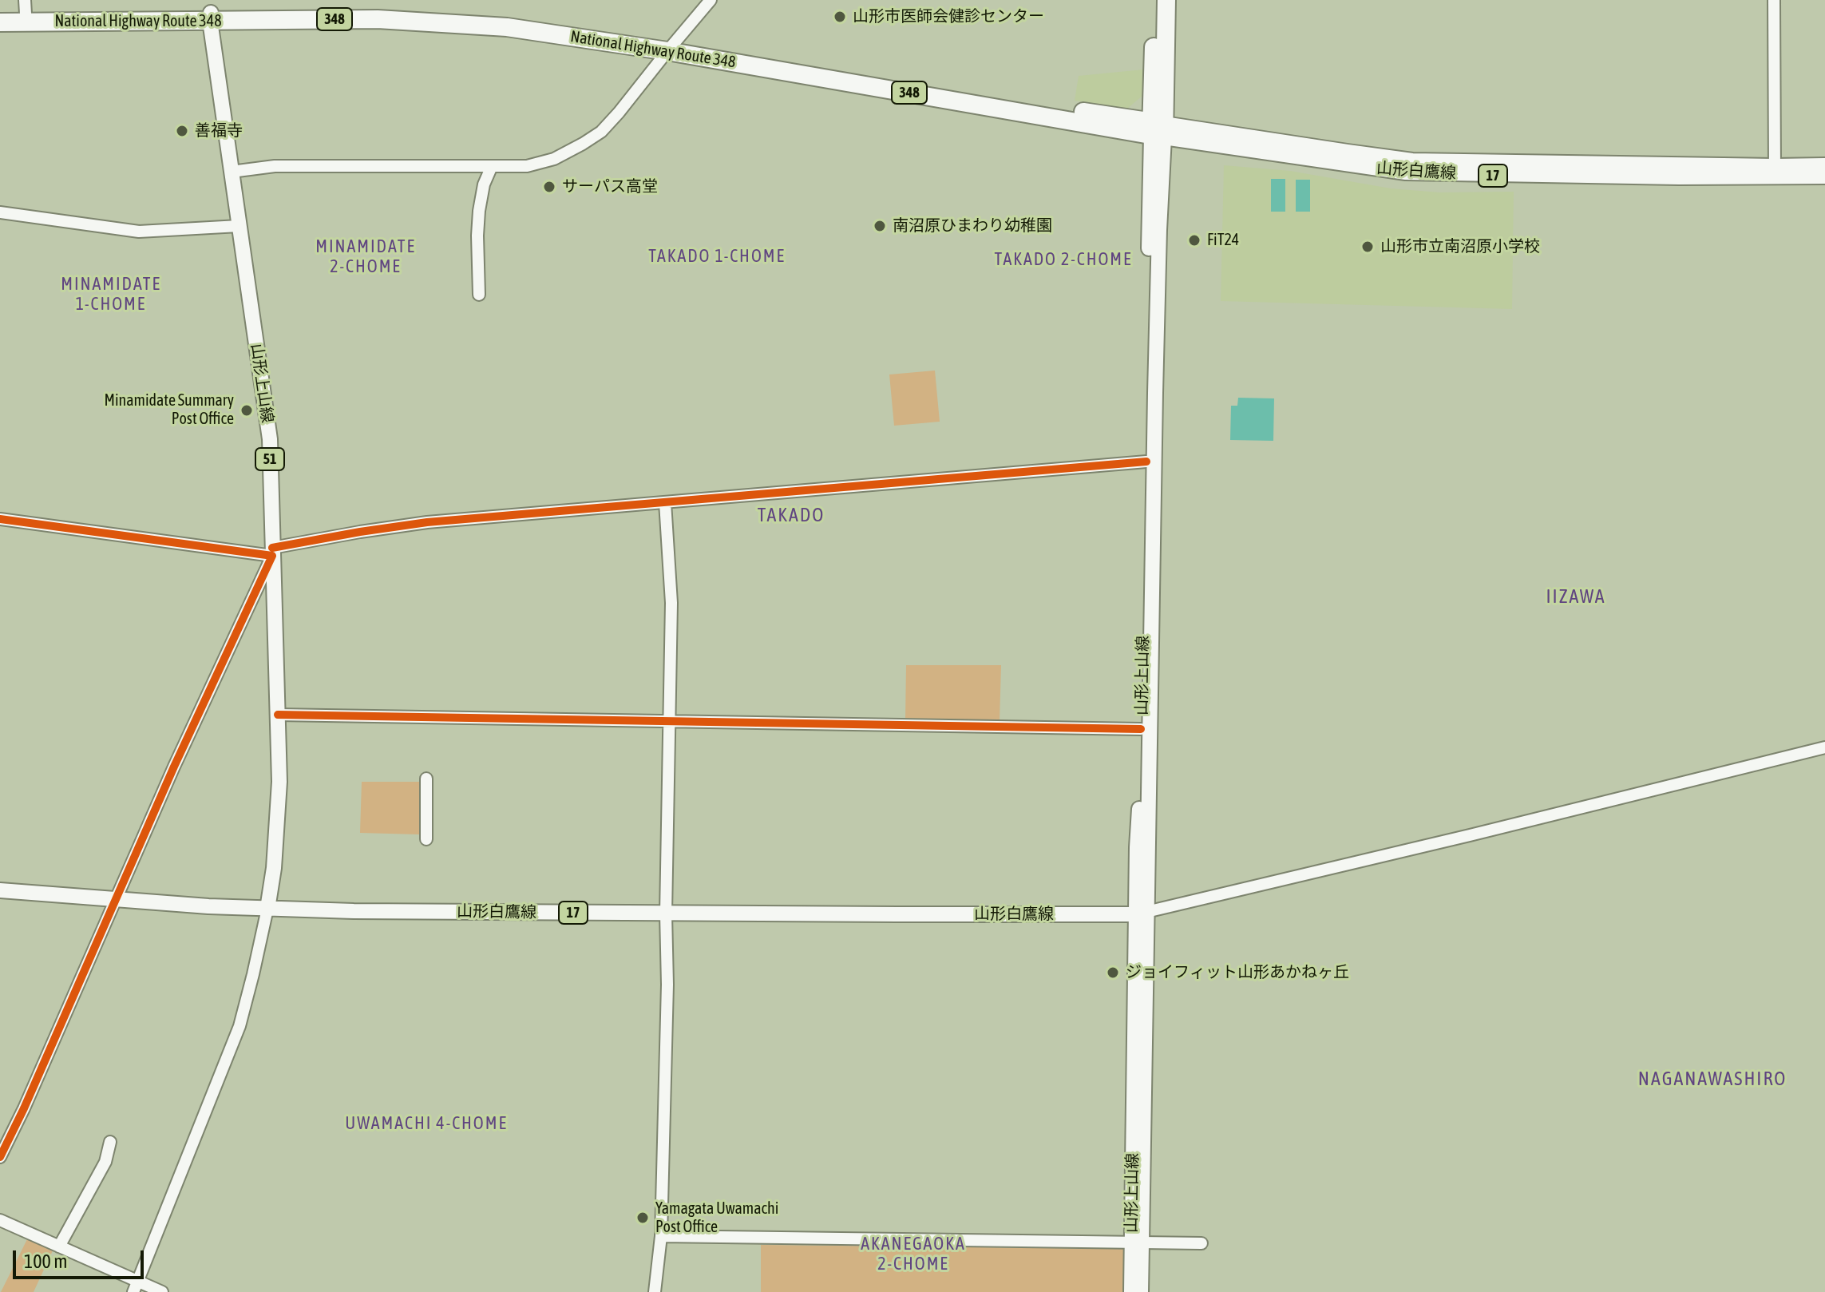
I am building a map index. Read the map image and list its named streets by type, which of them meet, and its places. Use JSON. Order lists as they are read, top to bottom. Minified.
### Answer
{"streets":{"highway":["348","National Highway Route 348"],"main road":["山形白鷹線","17","山形上山線","51"]},"crossings":[["National Highway Route 348","山形白鷹線"],["National Highway Route 348","山形上山線"],["山形白鷹線","山形上山線"]],"districts":["MINAMIDATE 2-CHOME","TAKADO 1-CHOME","TAKADO 2-CHOME","MINAMIDATE 1-CHOME","TAKADO","IIZAWA","NAGANAWASHIRO","UWAMACHI 4-CHOME","AKANEGAOKA 2-CHOME"],"places":["山形市医師会健診センター","善福寺","サーパス高堂","南沼原ひまわり幼稚園","FiT24","山形市立南沼原小学校","Minamidate Summary Post Office","ジョイフィット山形あかねヶ丘","Yamagata Uwamachi Post Office"],"scale_bar":"100 m"}
